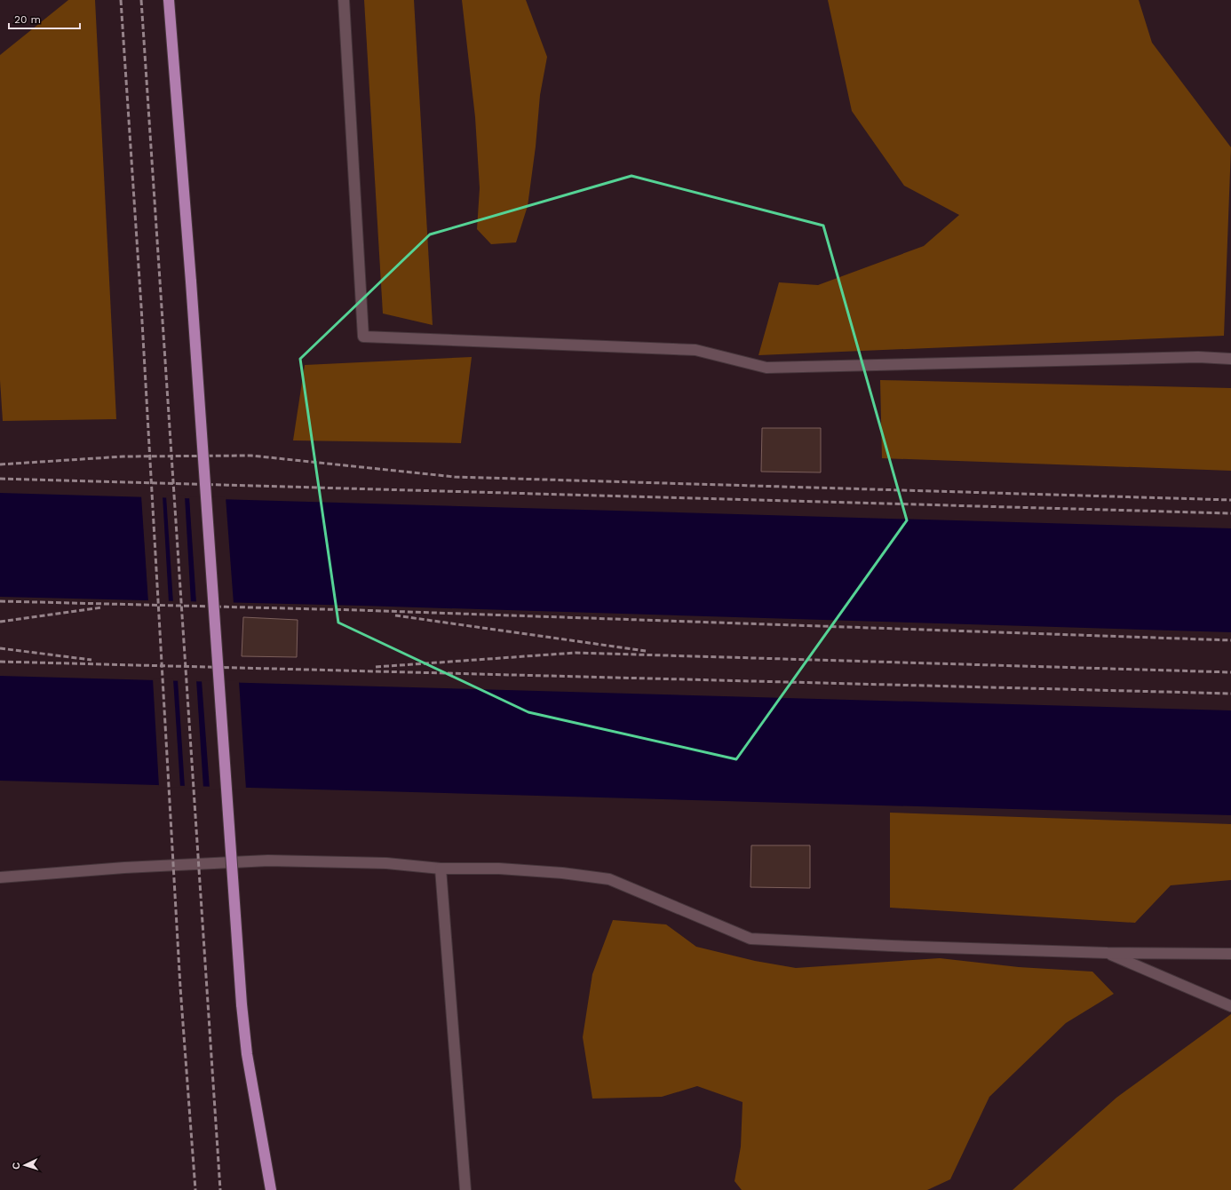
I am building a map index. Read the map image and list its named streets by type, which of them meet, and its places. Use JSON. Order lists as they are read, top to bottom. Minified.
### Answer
{"scale_bar":"20 m","north":"left"}
